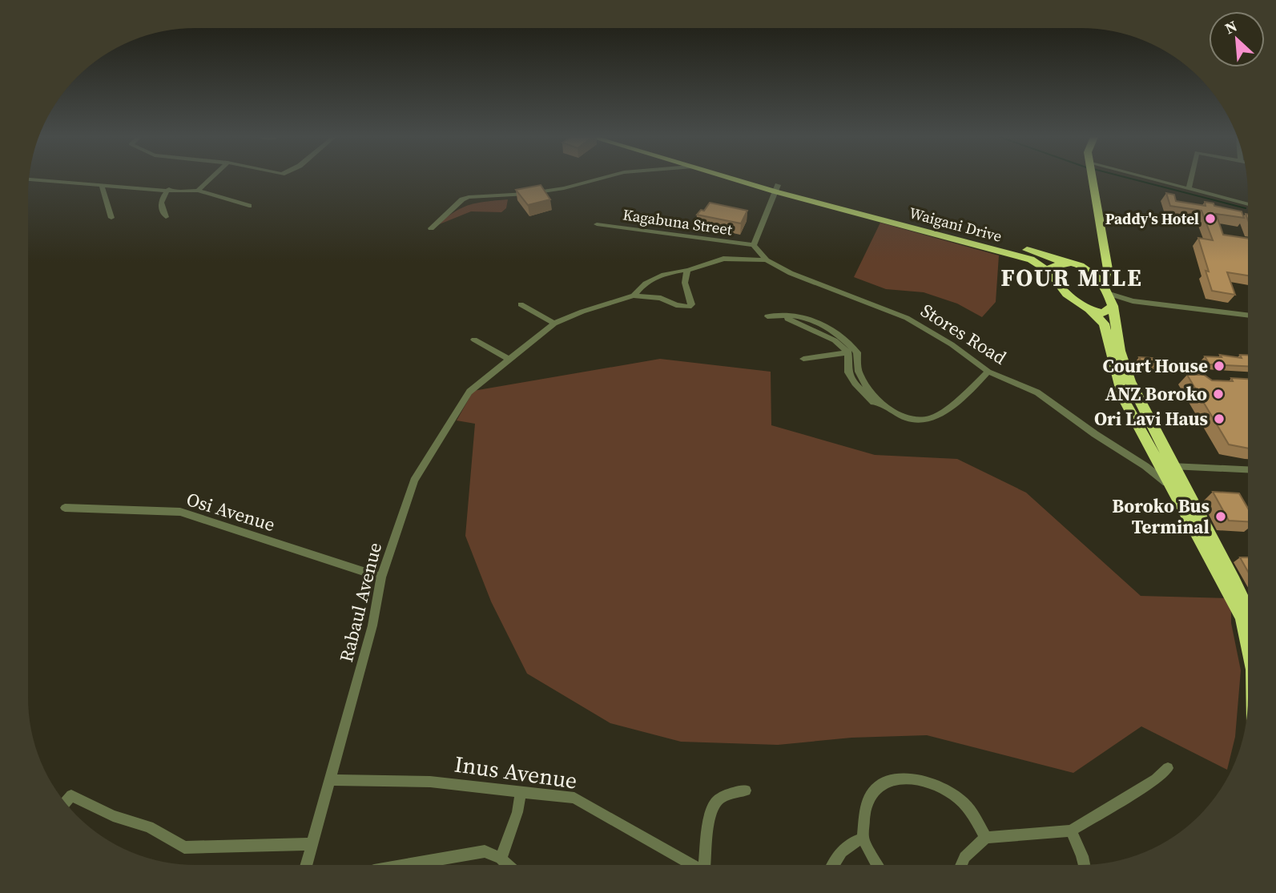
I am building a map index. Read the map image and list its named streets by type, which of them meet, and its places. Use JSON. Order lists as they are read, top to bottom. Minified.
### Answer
{"streets":{"highway":["Waigani Drive"],"street":["Kagabuna Street","Stores Road","Osi Avenue","Rabaul Avenue","Inus Avenue"]},"crossings":[["Kagabuna Street","Stores Road"],["Osi Avenue","Rabaul Avenue"],["Rabaul Avenue","Inus Avenue"]],"districts":["FOUR MILE"],"places":["Paddy's Hotel","Court House","ANZ Boroko","Ori Lavi Haus","Boroko Bus Terminal"],"north":"top left"}
